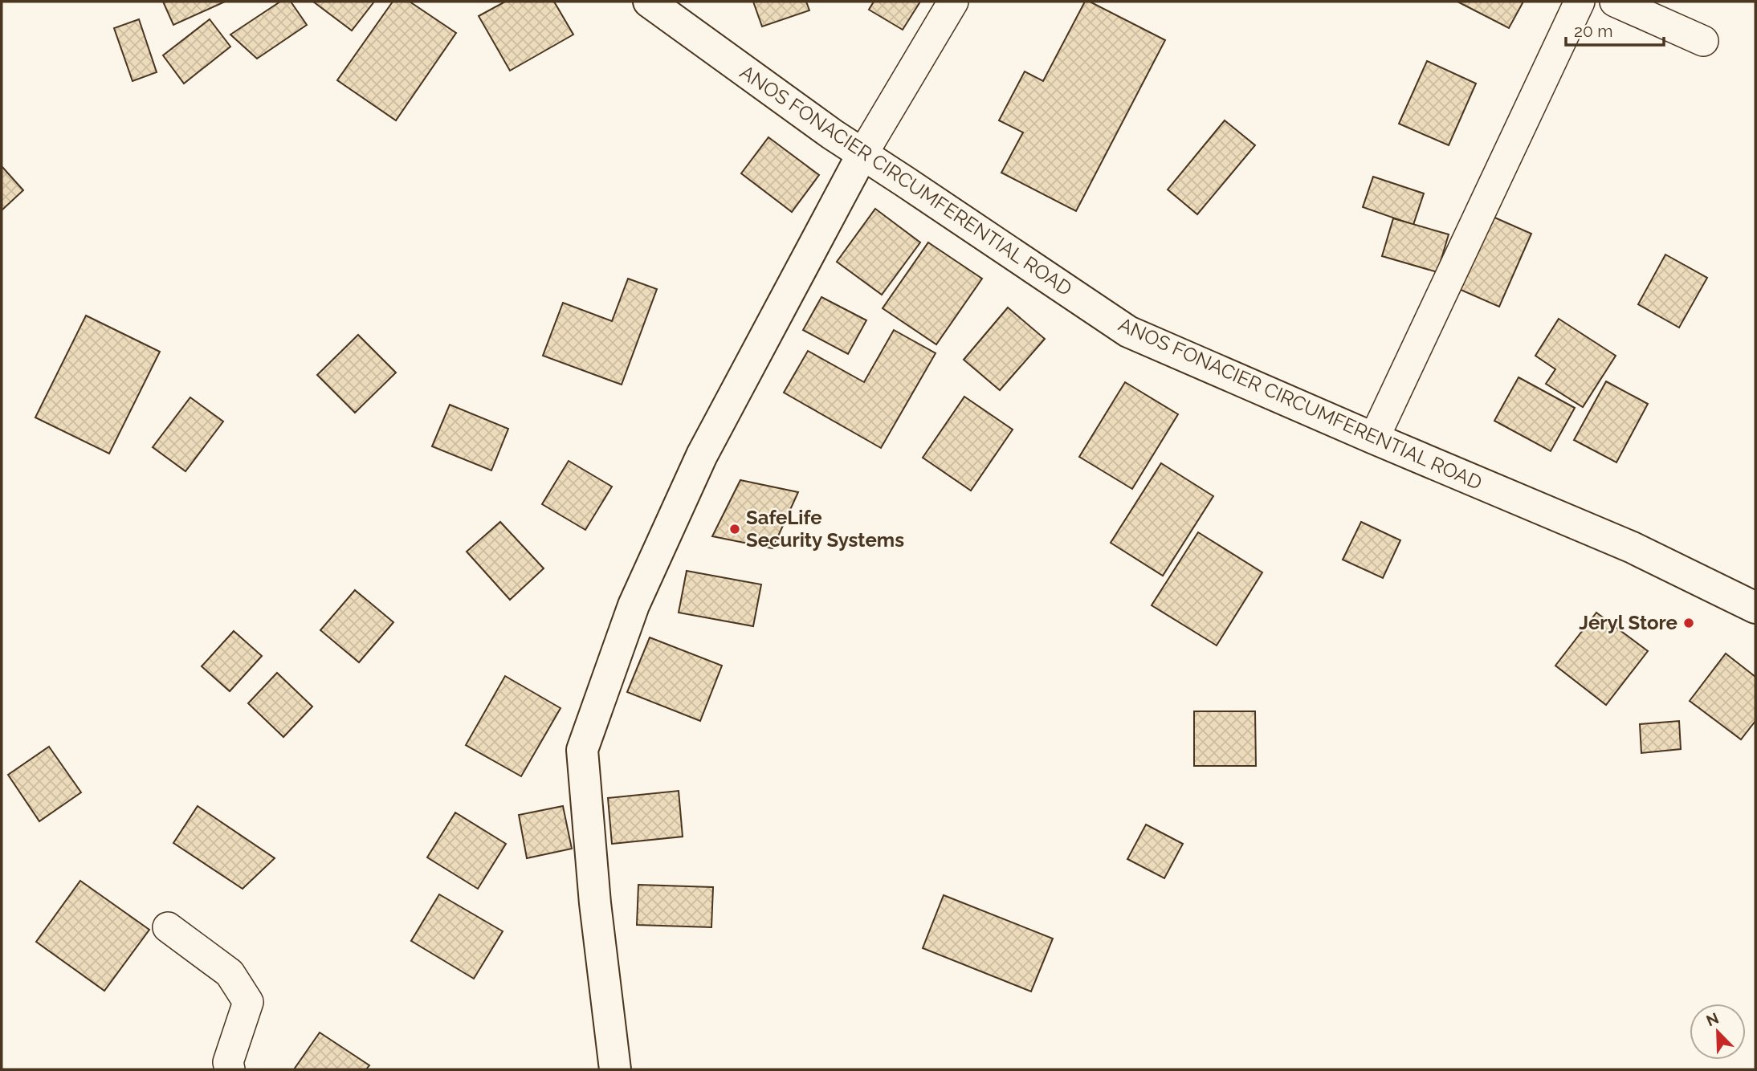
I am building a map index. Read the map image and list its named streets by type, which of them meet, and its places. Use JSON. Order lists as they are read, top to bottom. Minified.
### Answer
{"streets":{"main road":["ANOS FONACIER CIRCUMFERENTIAL ROAD"]},"places":["SafeLife Security Systems","Jeryl Store"],"scale_bar":"20 m","north":"top left"}
